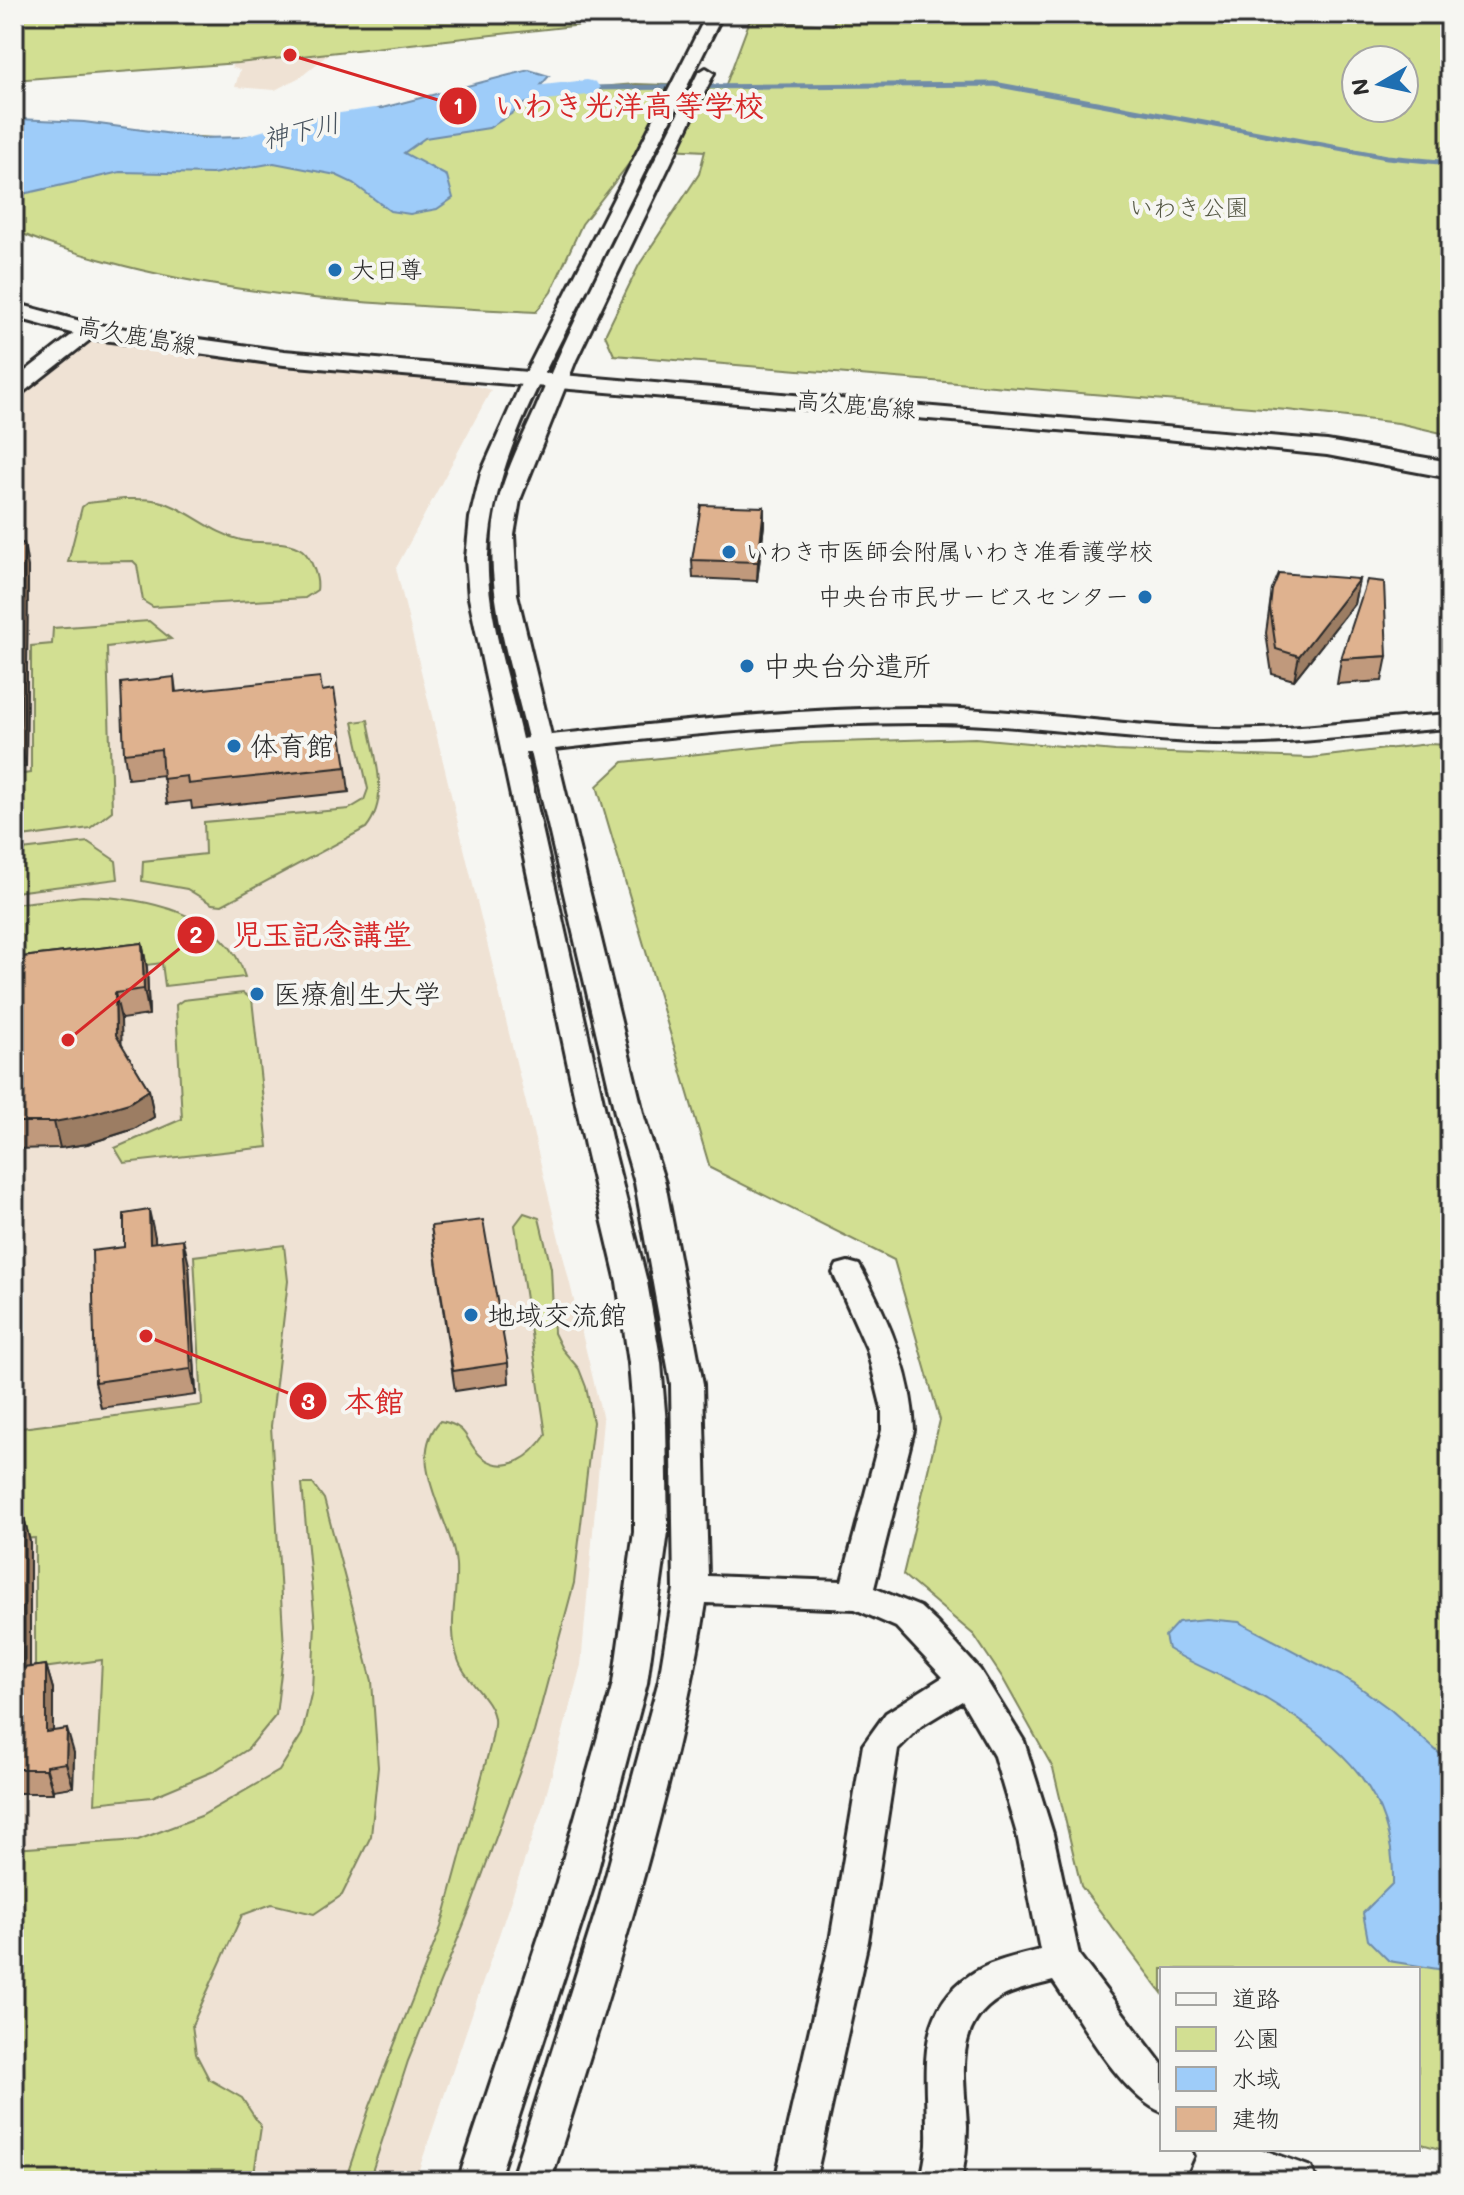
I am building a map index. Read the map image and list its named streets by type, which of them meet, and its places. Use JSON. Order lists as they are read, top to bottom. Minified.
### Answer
{"streets":{"main road":["高久鹿島線"]},"water":["神下川"],"parks":["いわき公園"],"places":["いわき光洋高等学校","大日尊","いわき市医師会附属いわき准看護学校","中央台市民サービスセンター","中央台分遣所","体育館","医療創生大学","児玉記念講堂","地域交流館","本館"],"legend":["道路","公園","水域","建物"],"north":"left"}
